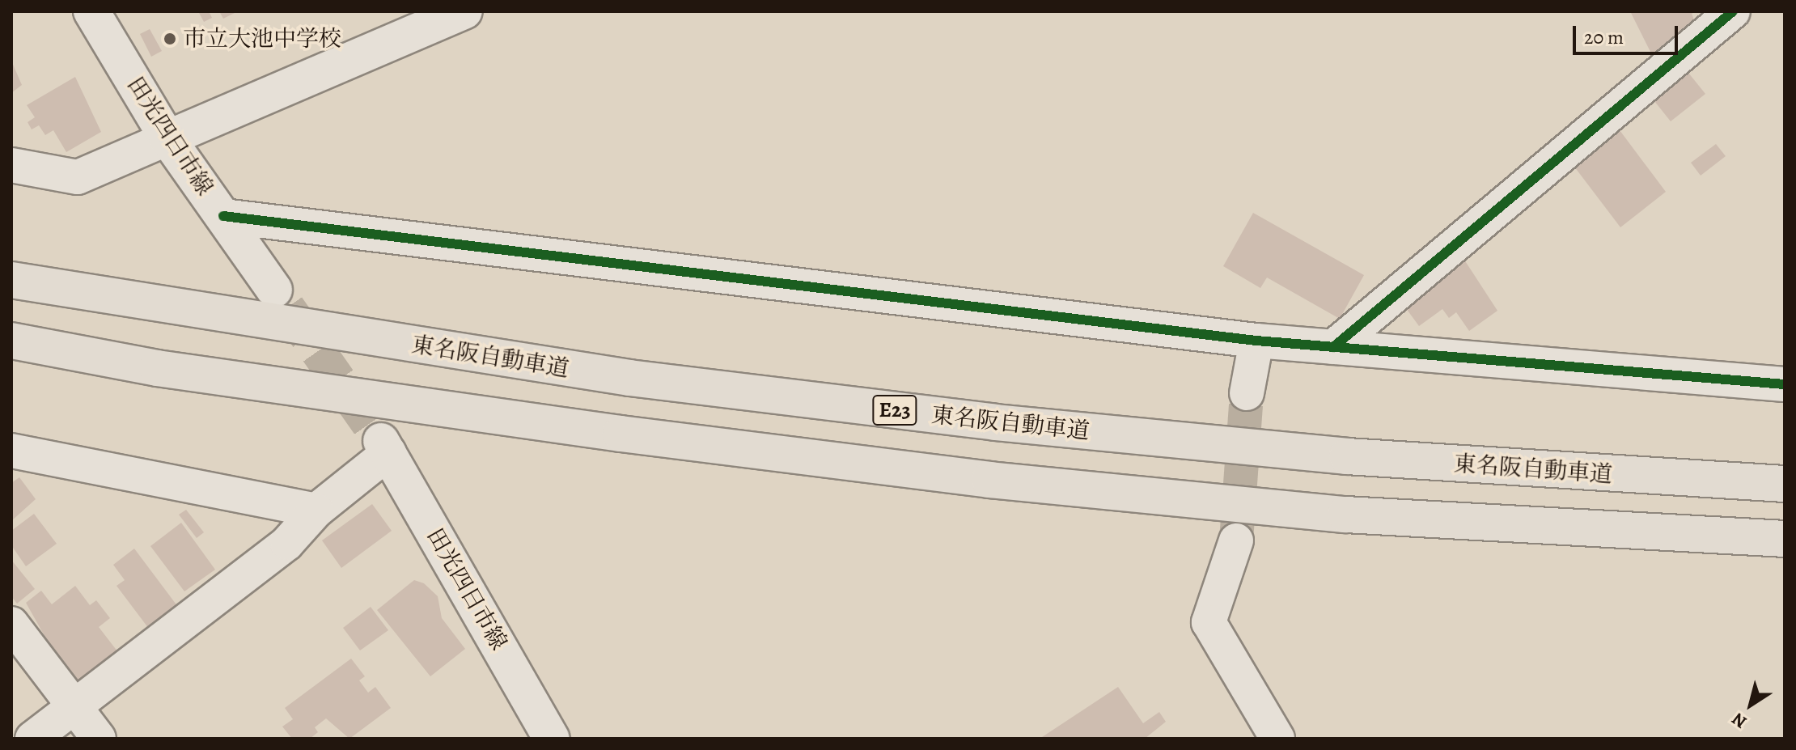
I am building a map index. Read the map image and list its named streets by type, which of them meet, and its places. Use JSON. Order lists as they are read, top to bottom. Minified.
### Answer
{"streets":{"highway":["東名阪自動車道","E23"],"main road":["田光四日市線"]},"places":["市立大池中学校"],"scale_bar":"20 m","north":"bottom left"}
